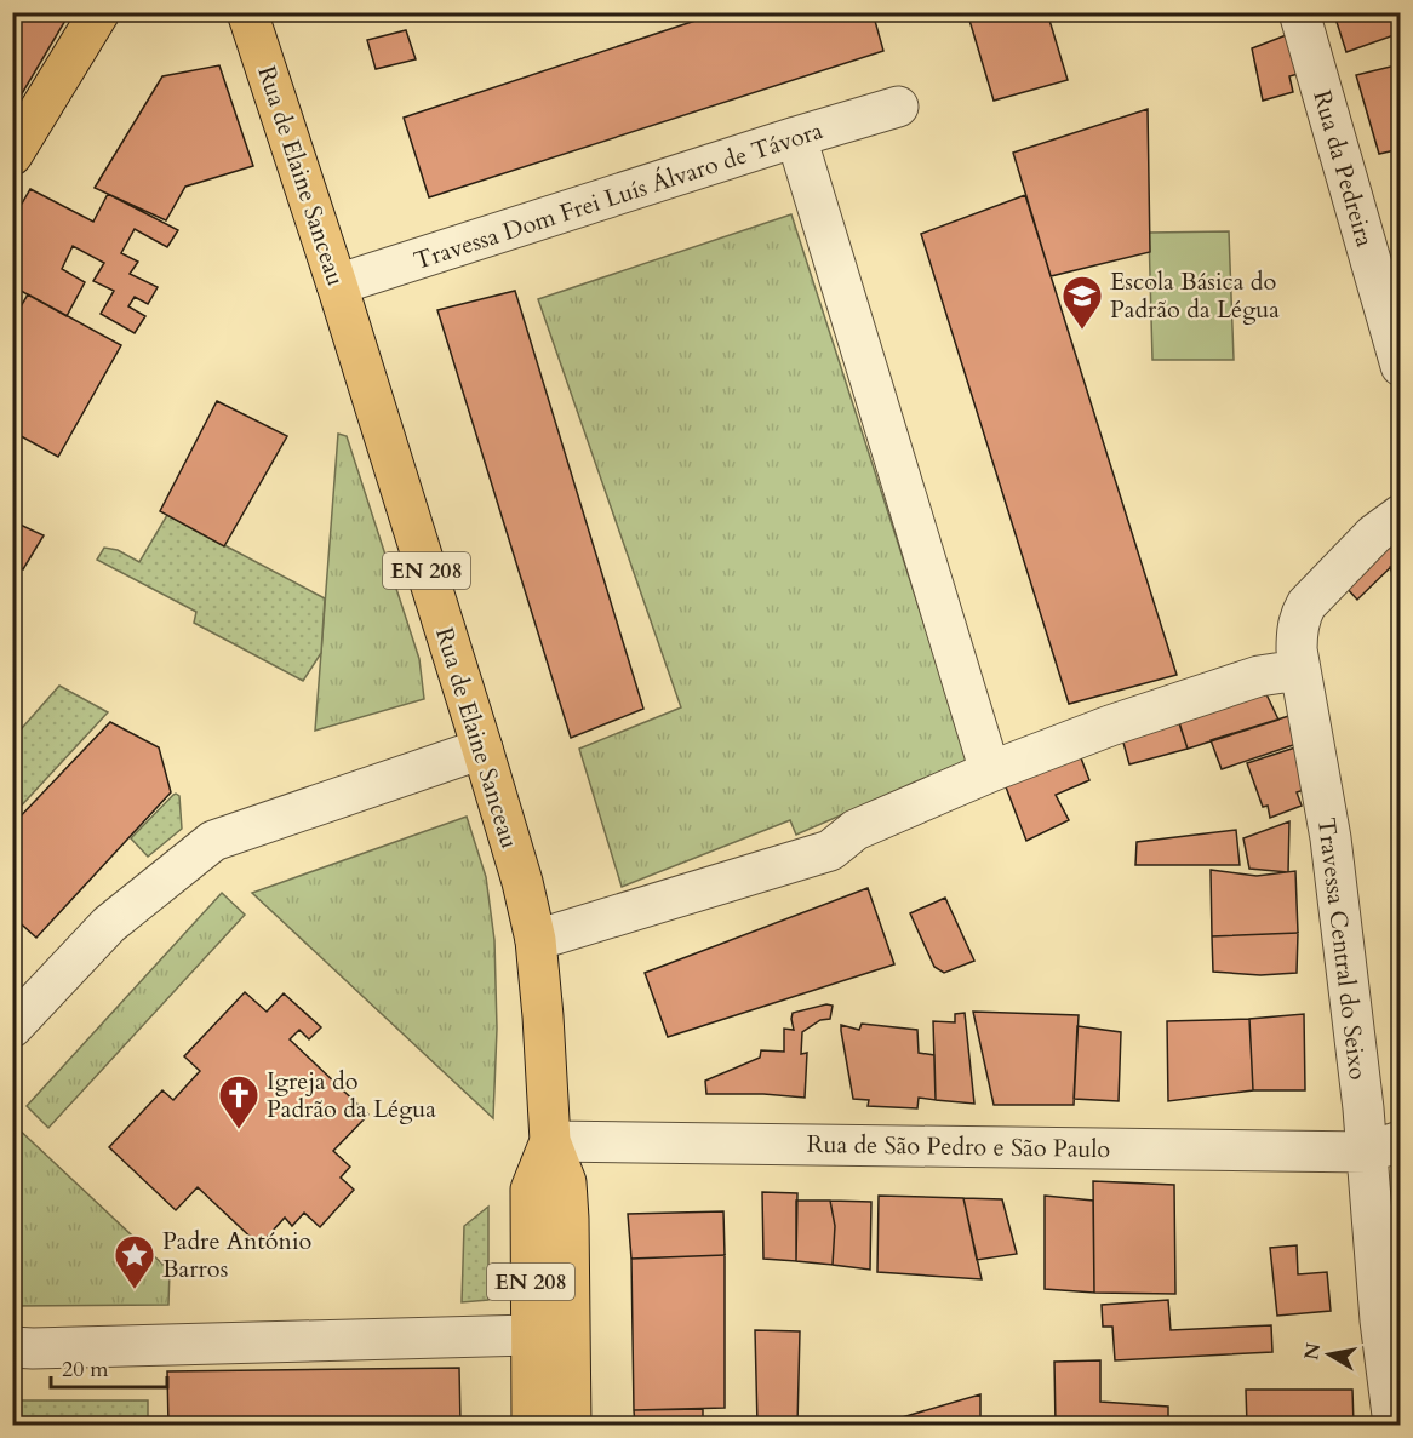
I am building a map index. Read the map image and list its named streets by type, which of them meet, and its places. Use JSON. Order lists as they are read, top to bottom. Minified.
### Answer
{"streets":{"main road":["Rua de Elaine Sanceau","EN 208"],"street":["Rua da Pedreira","Travessa Dom Frei Luís Álvaro de Távora","Travessa Central do Seixo","Rua de São Pedro e São Paulo"]},"crossings":[["Rua de Elaine Sanceau","Travessa Dom Frei Luís Álvaro de Távora"],["Rua de Elaine Sanceau","Rua de São Pedro e São Paulo"],["Travessa Central do Seixo","Rua de São Pedro e São Paulo"]],"places":{"school or university":["Escola Básica do Padrão da Légua"],"church":["Igreja do Padrão da Légua"],"place":["Padre António Barros"]},"scale_bar":"20 m","north":"left"}
